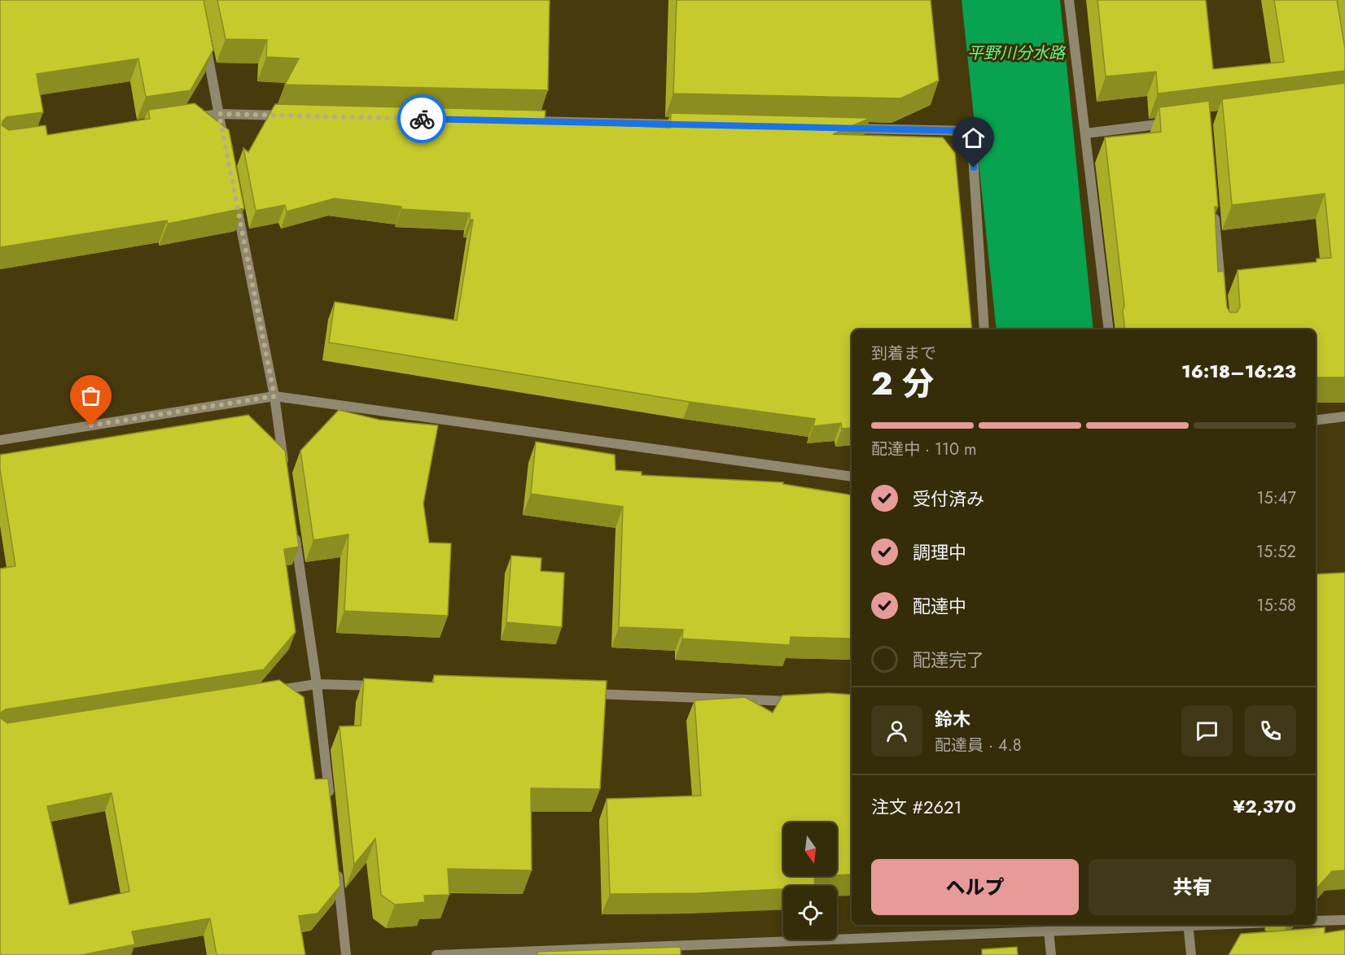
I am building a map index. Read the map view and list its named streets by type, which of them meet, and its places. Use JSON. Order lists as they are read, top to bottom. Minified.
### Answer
{"water":["平野川分水路"],"north":"bottom","page":{"heading":["2 分","到着まで","16:18–16:23"],"panel":["鈴木","配達員 · 4.8","注文 #2621","¥2,370"],"bar":"配達中 · 110 m","list":[["受付済み","15:47"],["調理中","15:52"],["配達中","15:58"],"配達完了"],"buttons":["ヘルプ","共有"]}}
